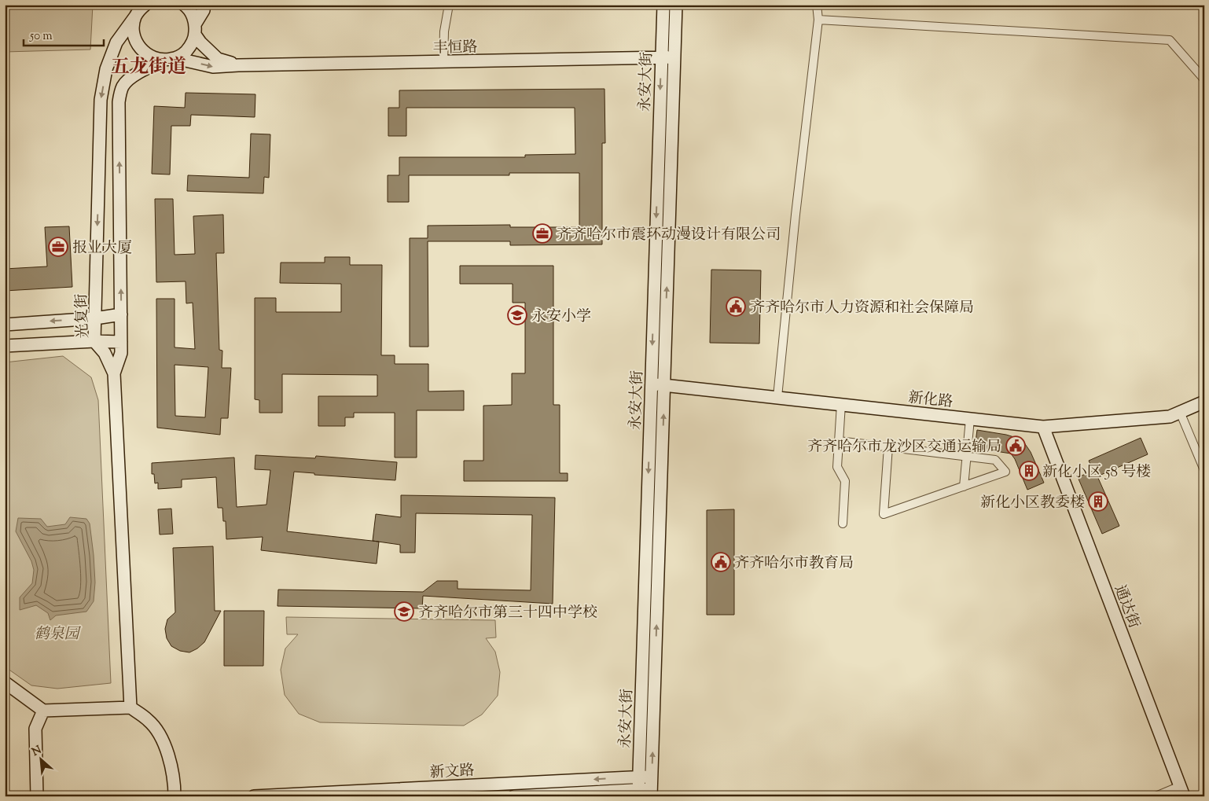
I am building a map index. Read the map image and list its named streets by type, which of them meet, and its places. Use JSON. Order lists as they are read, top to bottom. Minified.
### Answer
{"streets":{"main road":["丰恒路","永安大街","光复街","新化路","通达街","新文路"]},"crossings":[["丰恒路","永安大街"],["丰恒路","光复街"],["永安大街","新化路"],["永安大街","新文路"],["新化路","通达街"]],"districts":["五龙街道"],"parks":["鹤泉园"],"places":{"office":["齐齐哈尔市震环动漫设计有限公司","报业大厦"],"public building":["齐齐哈尔市人力资源和社会保障局","齐齐哈尔市龙沙区交通运输局","齐齐哈尔市教育局"],"school or university":["永安小学","齐齐哈尔市第三十四中学校"],"building":["新化小区 58 号楼","新化小区教委楼"]},"scale_bar":"50 m","north":"top left"}
